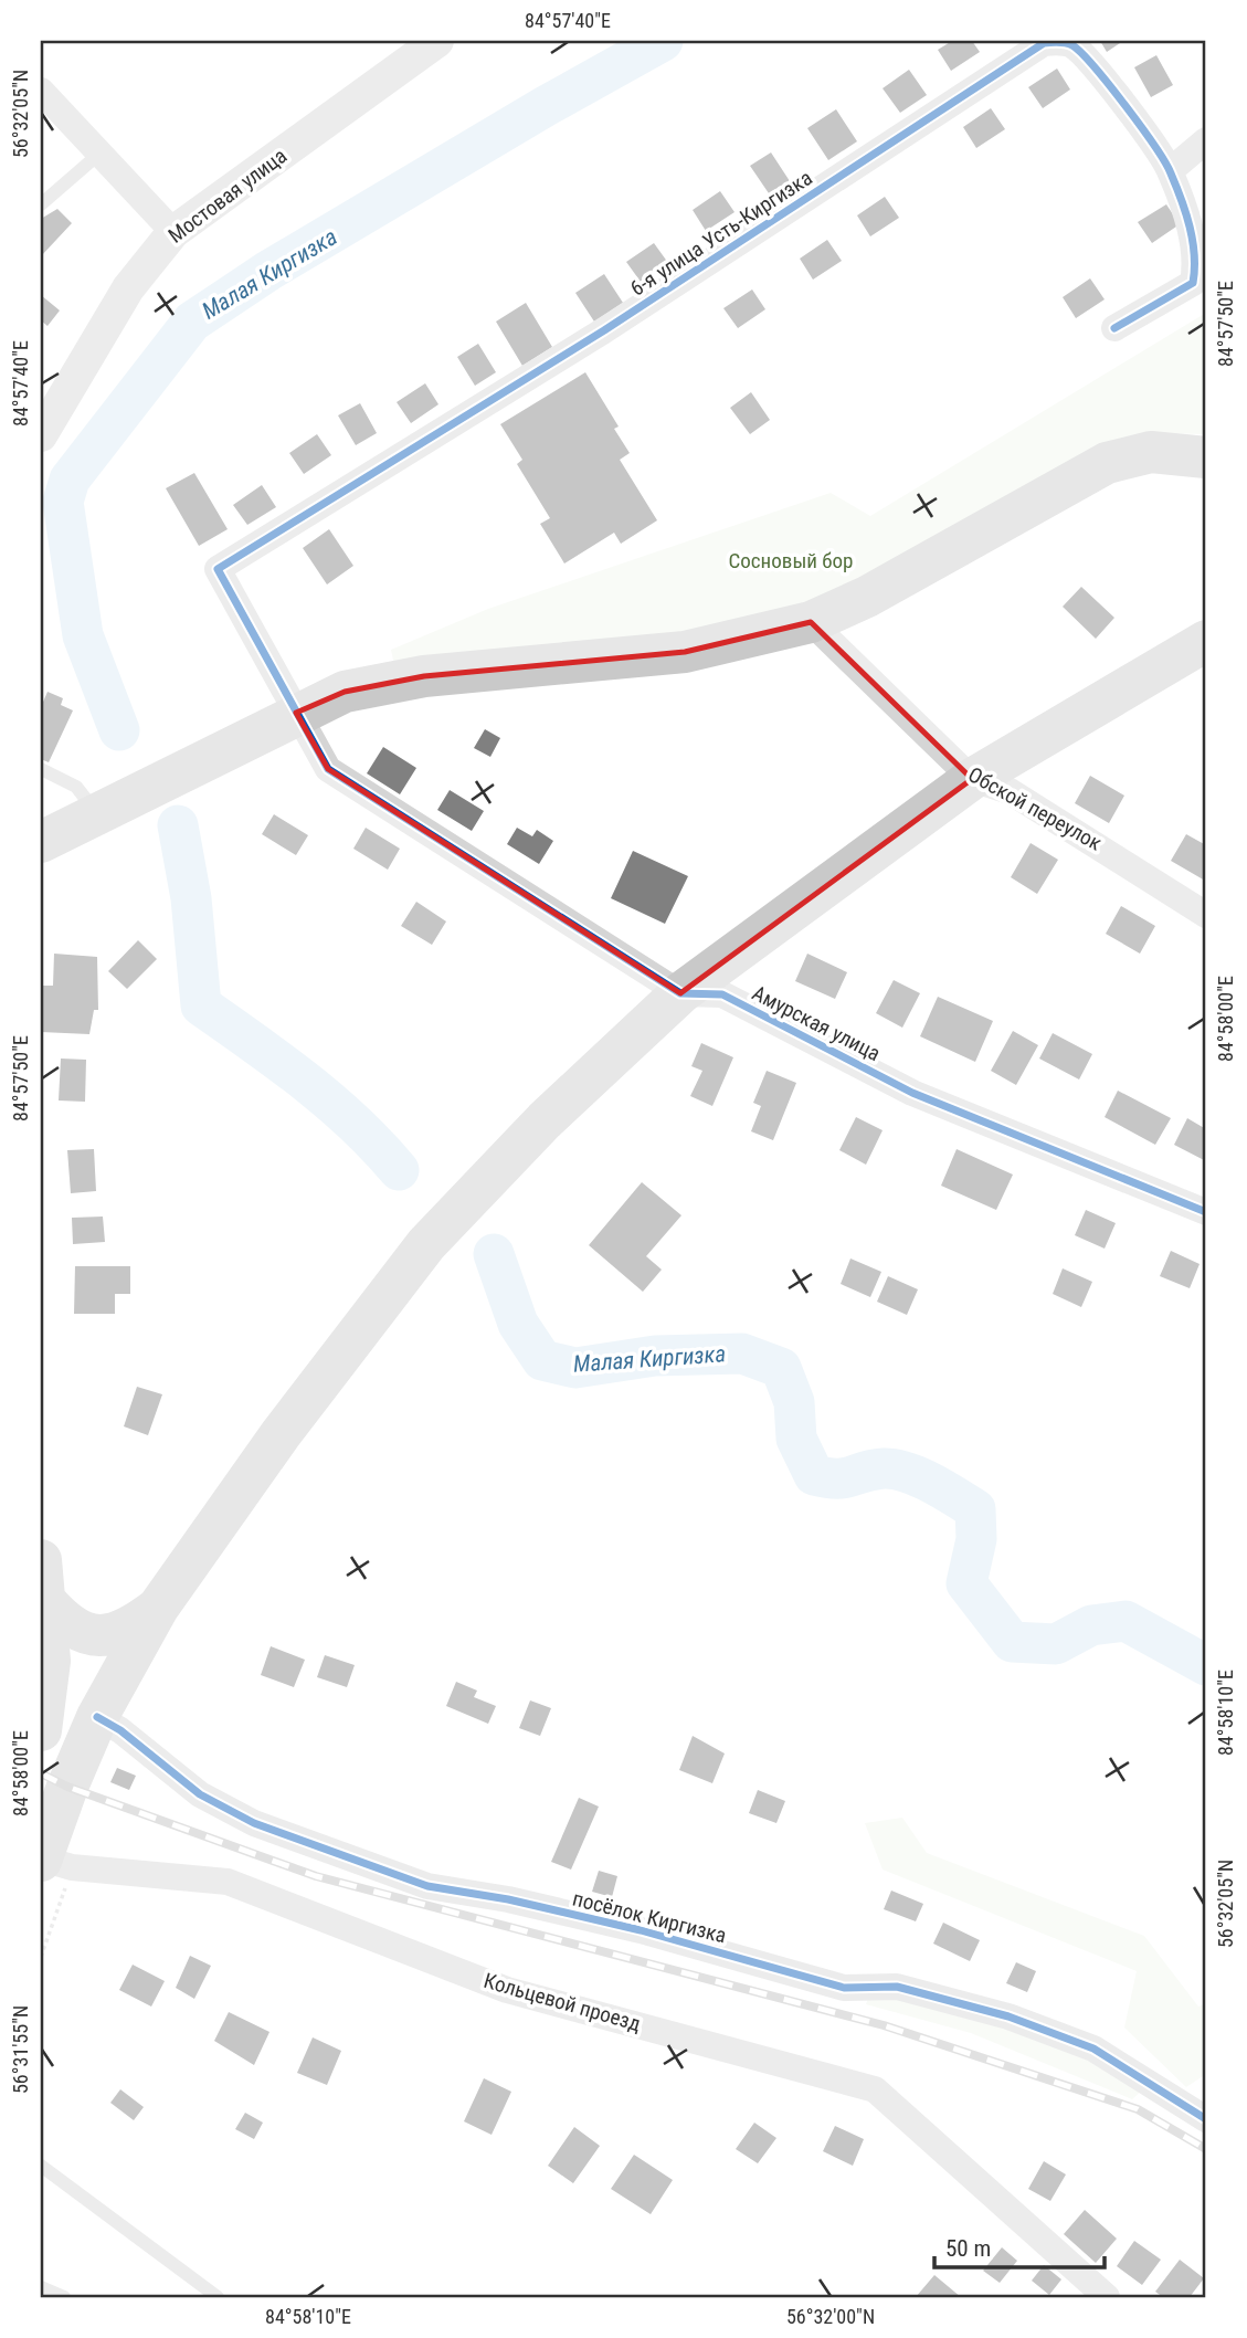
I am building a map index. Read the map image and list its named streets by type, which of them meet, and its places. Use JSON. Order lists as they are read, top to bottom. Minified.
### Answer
{"streets":{"street":["Мостовая улица","6-я улица Усть-Киргизка","Обской переулок","Амурская улица","посёлок Киргизка","Кольцевой проезд"]},"water":["Малая Киргизка"],"parks":["Сосновый бор"],"scale_bar":"50 m","coordinates":["84°57'40\"E","56°32'05\"N","84°57'50\"E","84°58'00\"E","84°58'10\"E","56°31'55\"N","56°32'00\"N"]}
